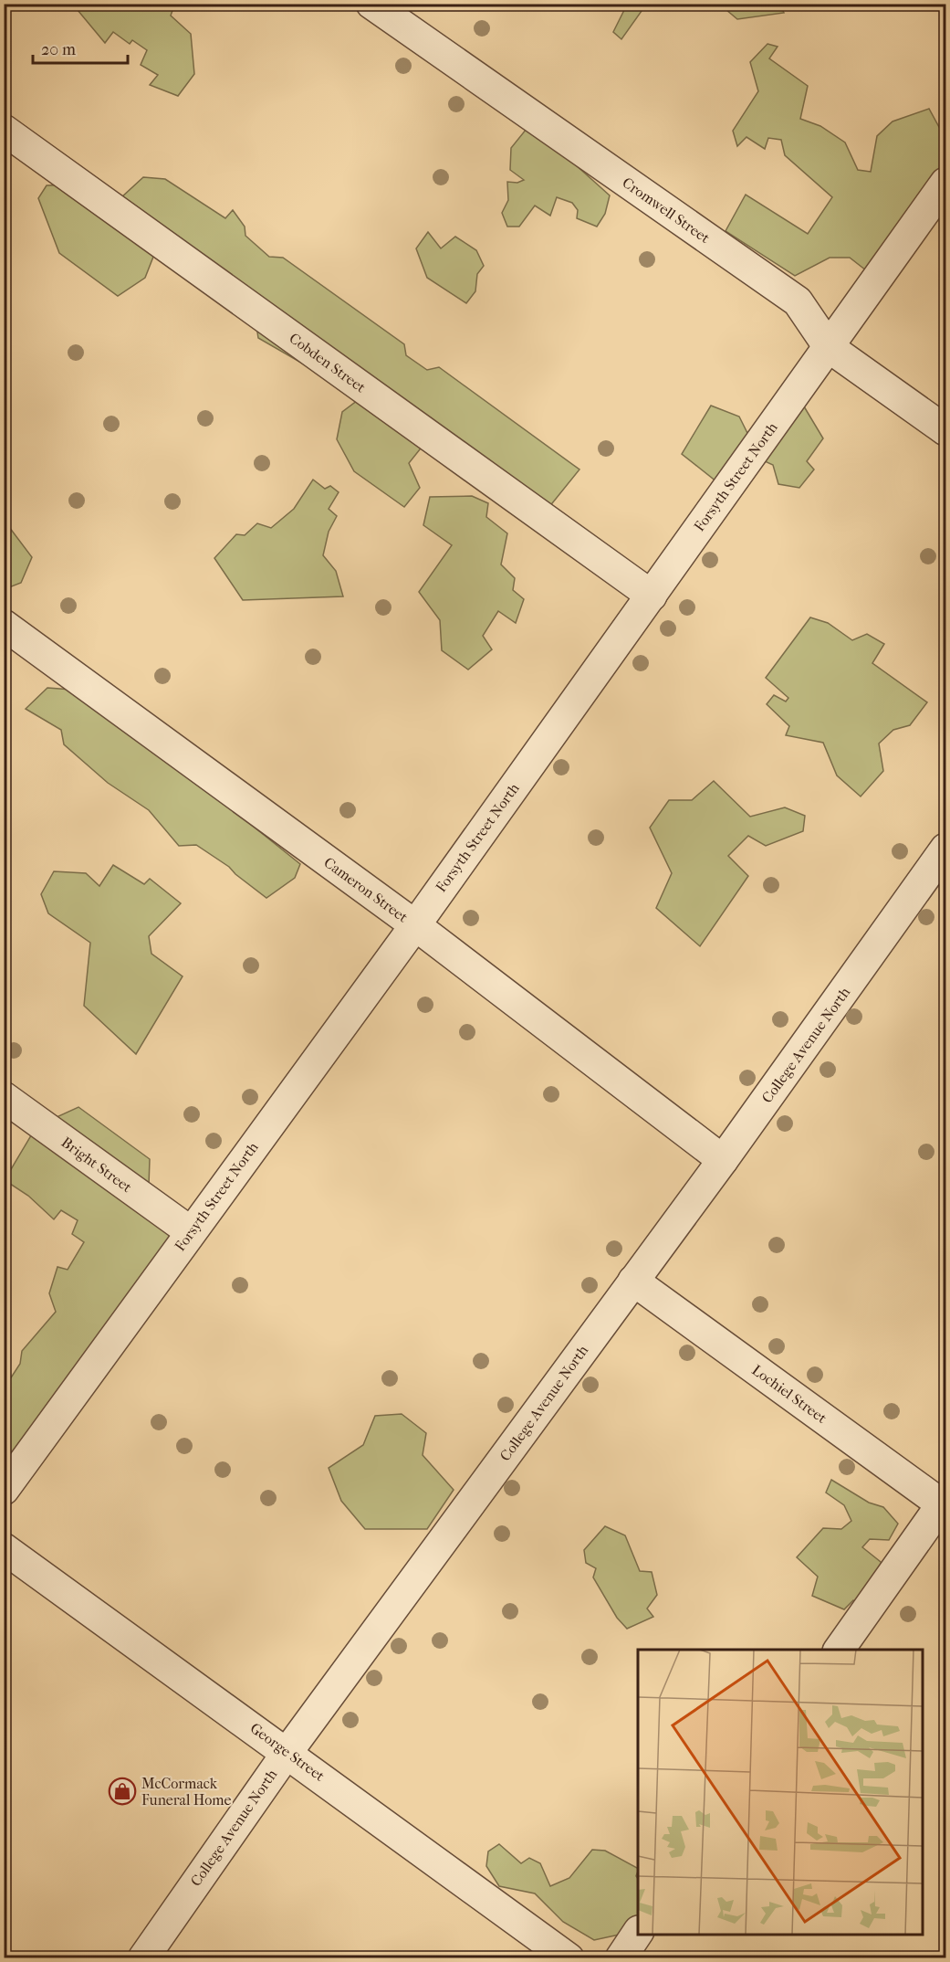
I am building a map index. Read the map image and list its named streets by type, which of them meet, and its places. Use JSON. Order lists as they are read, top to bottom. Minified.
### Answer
{"streets":{"street":["Cromwell Street","Cobden Street","Forsyth Street North","Cameron Street","College Avenue North","Bright Street","Lochiel Street","George Street"]},"crossings":[["Cromwell Street","Forsyth Street North"],["Cobden Street","Forsyth Street North"],["Forsyth Street North","Cameron Street"],["Forsyth Street North","Bright Street"],["Cameron Street","College Avenue North"],["College Avenue North","Lochiel Street"],["College Avenue North","George Street"]],"places":{"shop":["McCormack Funeral Home"]},"scale_bar":"20 m"}
